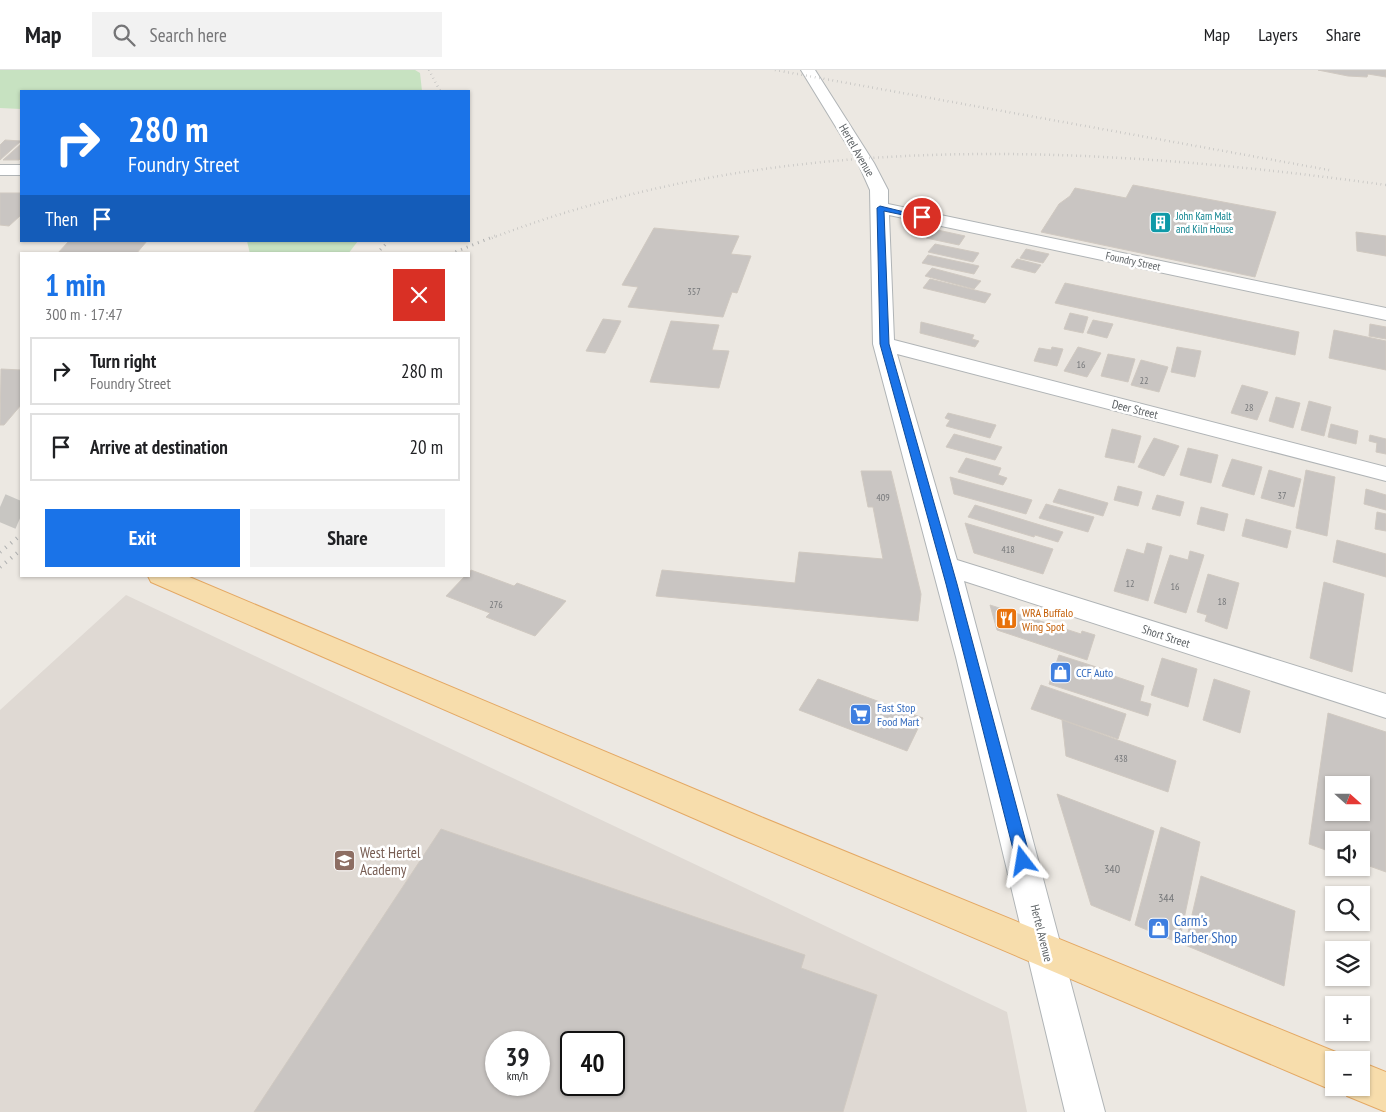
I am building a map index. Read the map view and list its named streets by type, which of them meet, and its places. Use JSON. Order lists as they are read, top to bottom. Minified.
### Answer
{"streets":{"street":["Hertel Avenue","Foundry Street","Deer Street","Short Street"]},"crossings":[["Hertel Avenue","Foundry Street"],["Hertel Avenue","Deer Street"],["Hertel Avenue","Short Street"]],"places":{"building":["John Kam Malt and Kiln House"],"restaurant":["WRA Buffalo Wing Spot"],"shop":["CCF Auto","Carm's Barber Shop"],"supermarket":["Fast Stop Food Mart"],"school or university":["West Hertel Academy"]},"house_numbers":["357","16","22","28","37","409","418","12","16","18","276","438","340","344"],"north":"right","page":{"header":"Map","search":"Search here","nav":["Map","Layers","Share"],"turn":["280 m","Foundry Street"],"then":"Then","heading":["1 min","300 m · 17:47"],"list":[{"name":"Turn right","note":"Foundry Street","value":"280 m"},{"name":"Arrive at destination","value":"20 m"}],"buttons":["Exit","Share"],"map_buttons":["+","−"],"speed":"39 km/h","limit":"40"}}
